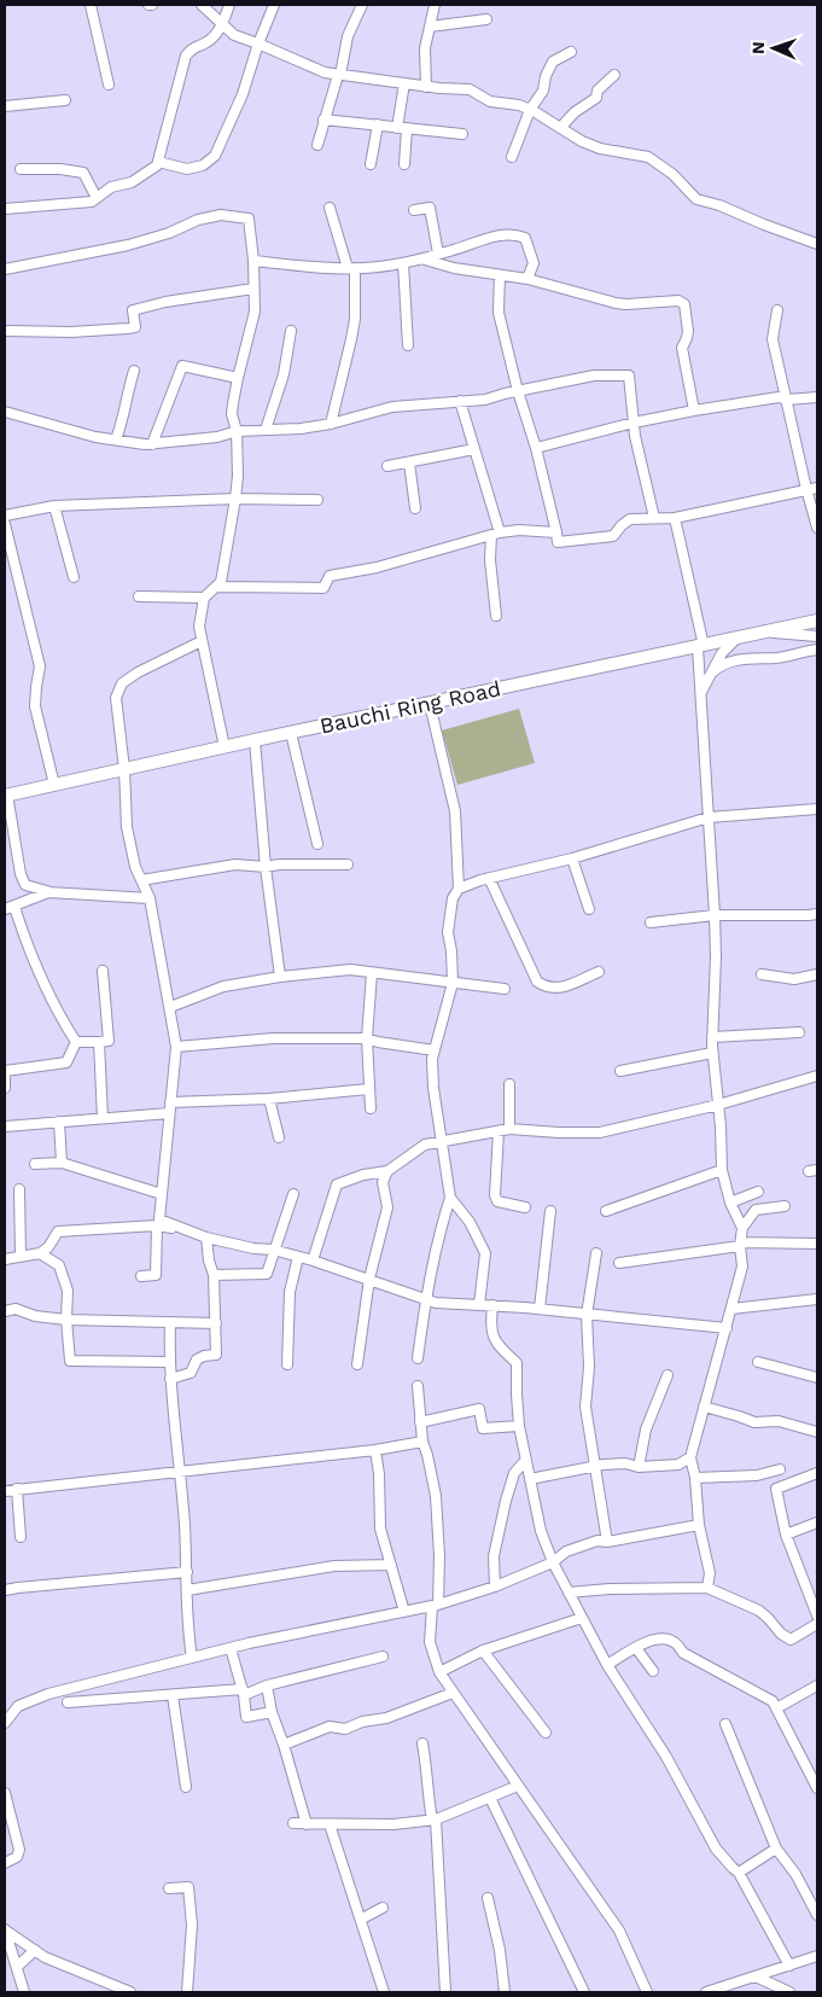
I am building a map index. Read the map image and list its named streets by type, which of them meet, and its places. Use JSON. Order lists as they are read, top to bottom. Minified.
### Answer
{"streets":{"main road":["Bauchi Ring Road"]},"north":"left"}
